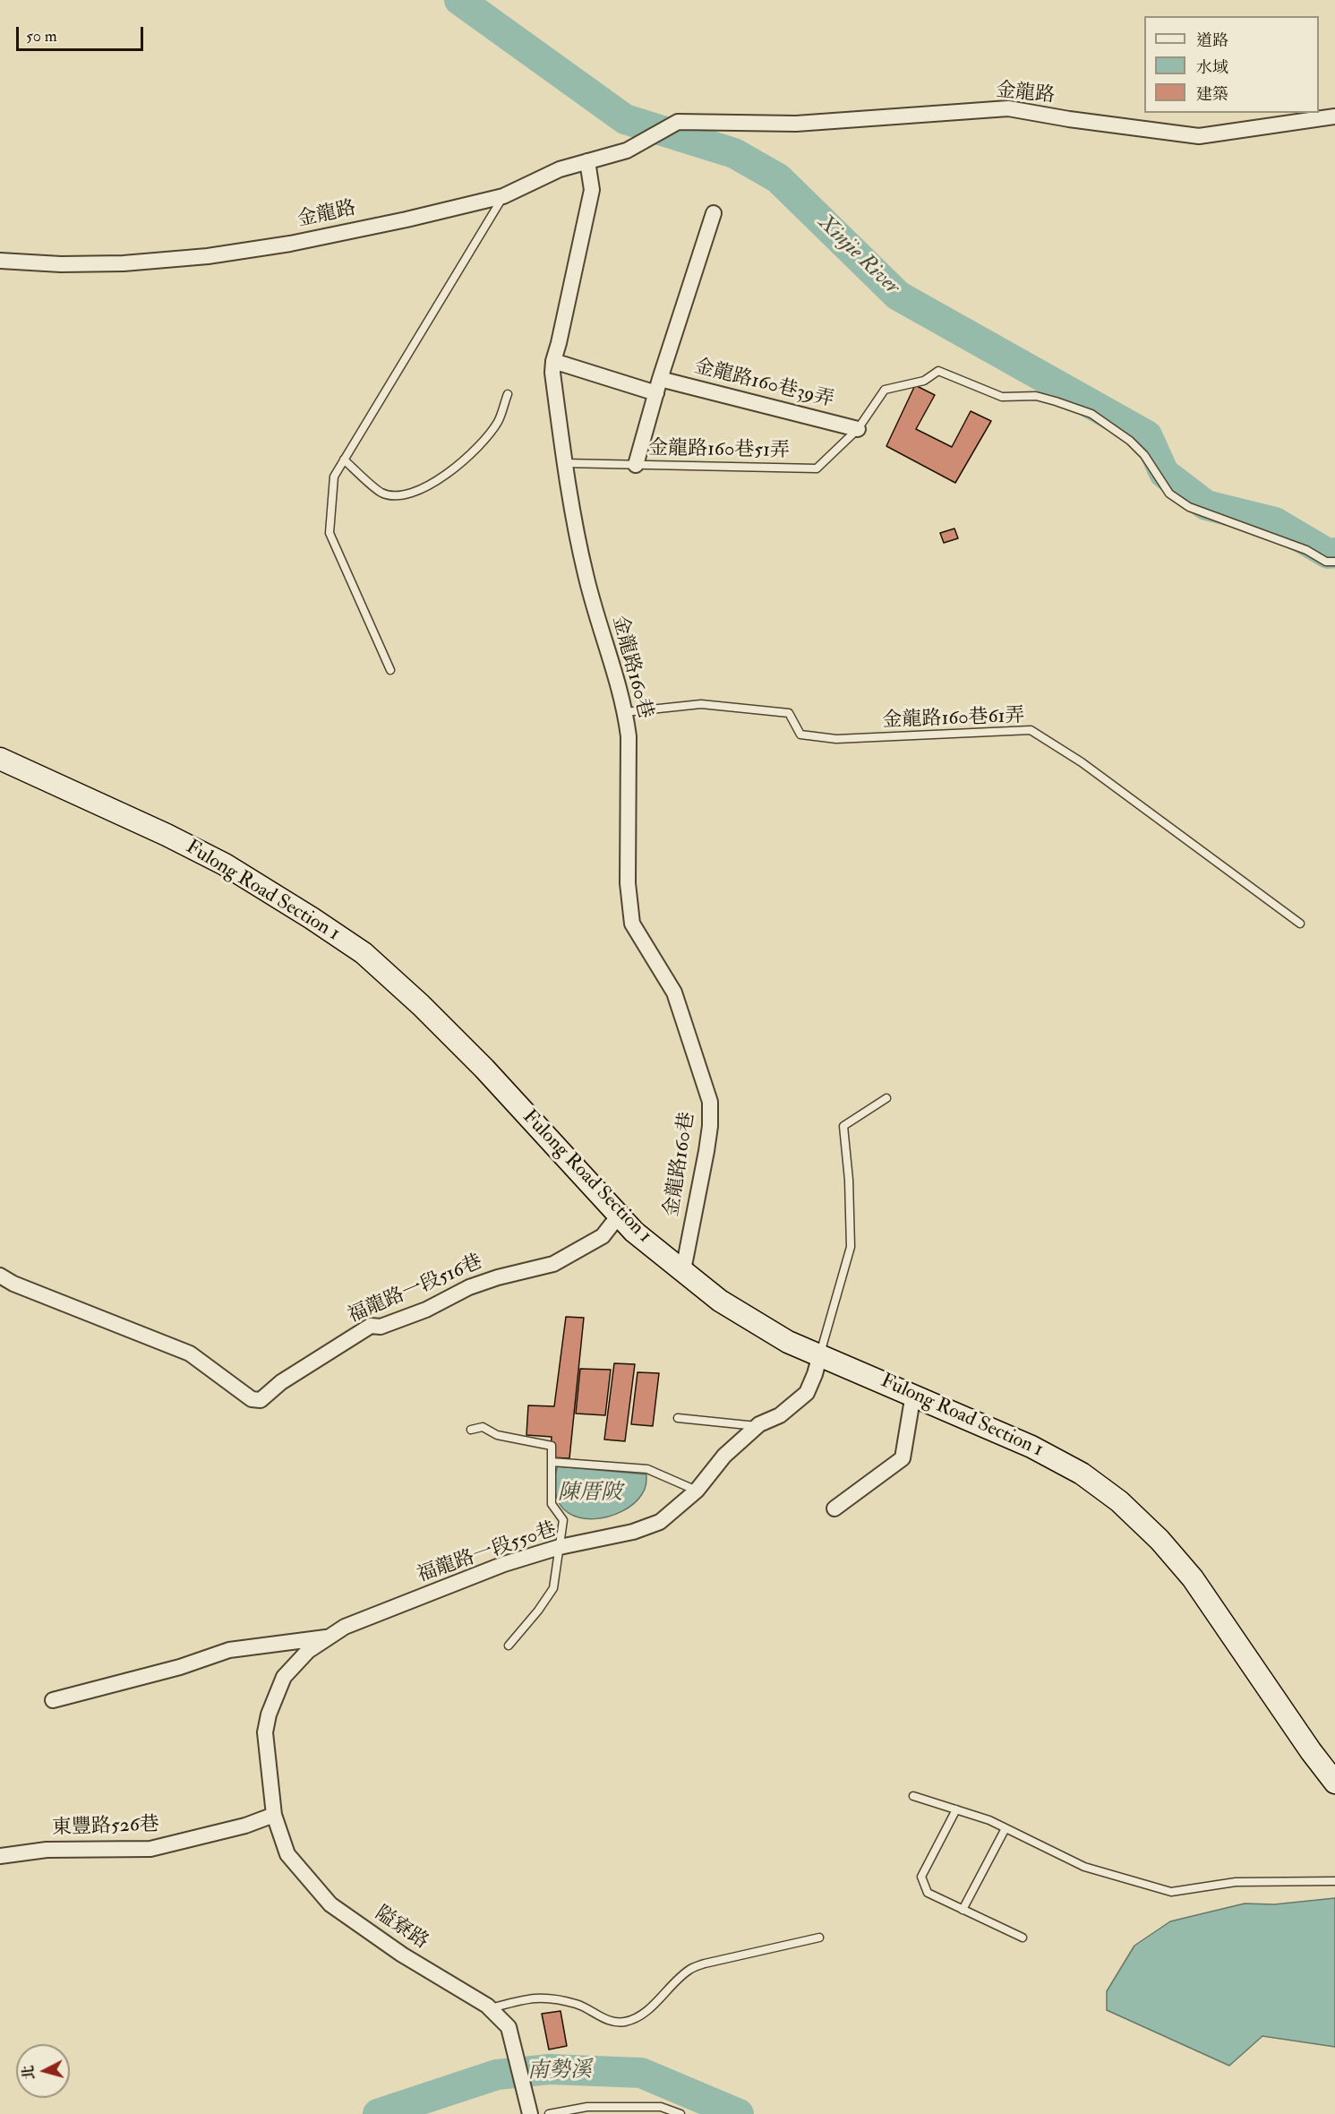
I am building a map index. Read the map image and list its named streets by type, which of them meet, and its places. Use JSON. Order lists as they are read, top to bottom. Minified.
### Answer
{"streets":{"main road":["Fulong Road Section 1"],"street":["金龍路","金龍路160巷39弄","金龍路160巷","福龍路一段516巷","福龍路一段550巷","東豐路526巷","隘寮路"],"lane":["金龍路160巷51弄","金龍路160巷61弄"]},"crossings":[["金龍路","金龍路160巷"],["金龍路160巷39弄","金龍路160巷51弄"],["金龍路160巷39弄","金龍路160巷"],["金龍路160巷51弄","金龍路160巷"],["金龍路160巷","金龍路160巷61弄"],["金龍路160巷","Fulong Road Section 1"],["Fulong Road Section 1","福龍路一段516巷"],["Fulong Road Section 1","福龍路一段550巷"],["福龍路一段550巷","東豐路526巷"],["福龍路一段550巷","隘寮路"],["東豐路526巷","隘寮路"]],"water":["Xinjie River","陳厝陂","南勢溪"],"legend":["道路","水域","建築"],"scale_bar":"50 m","north":"left"}
